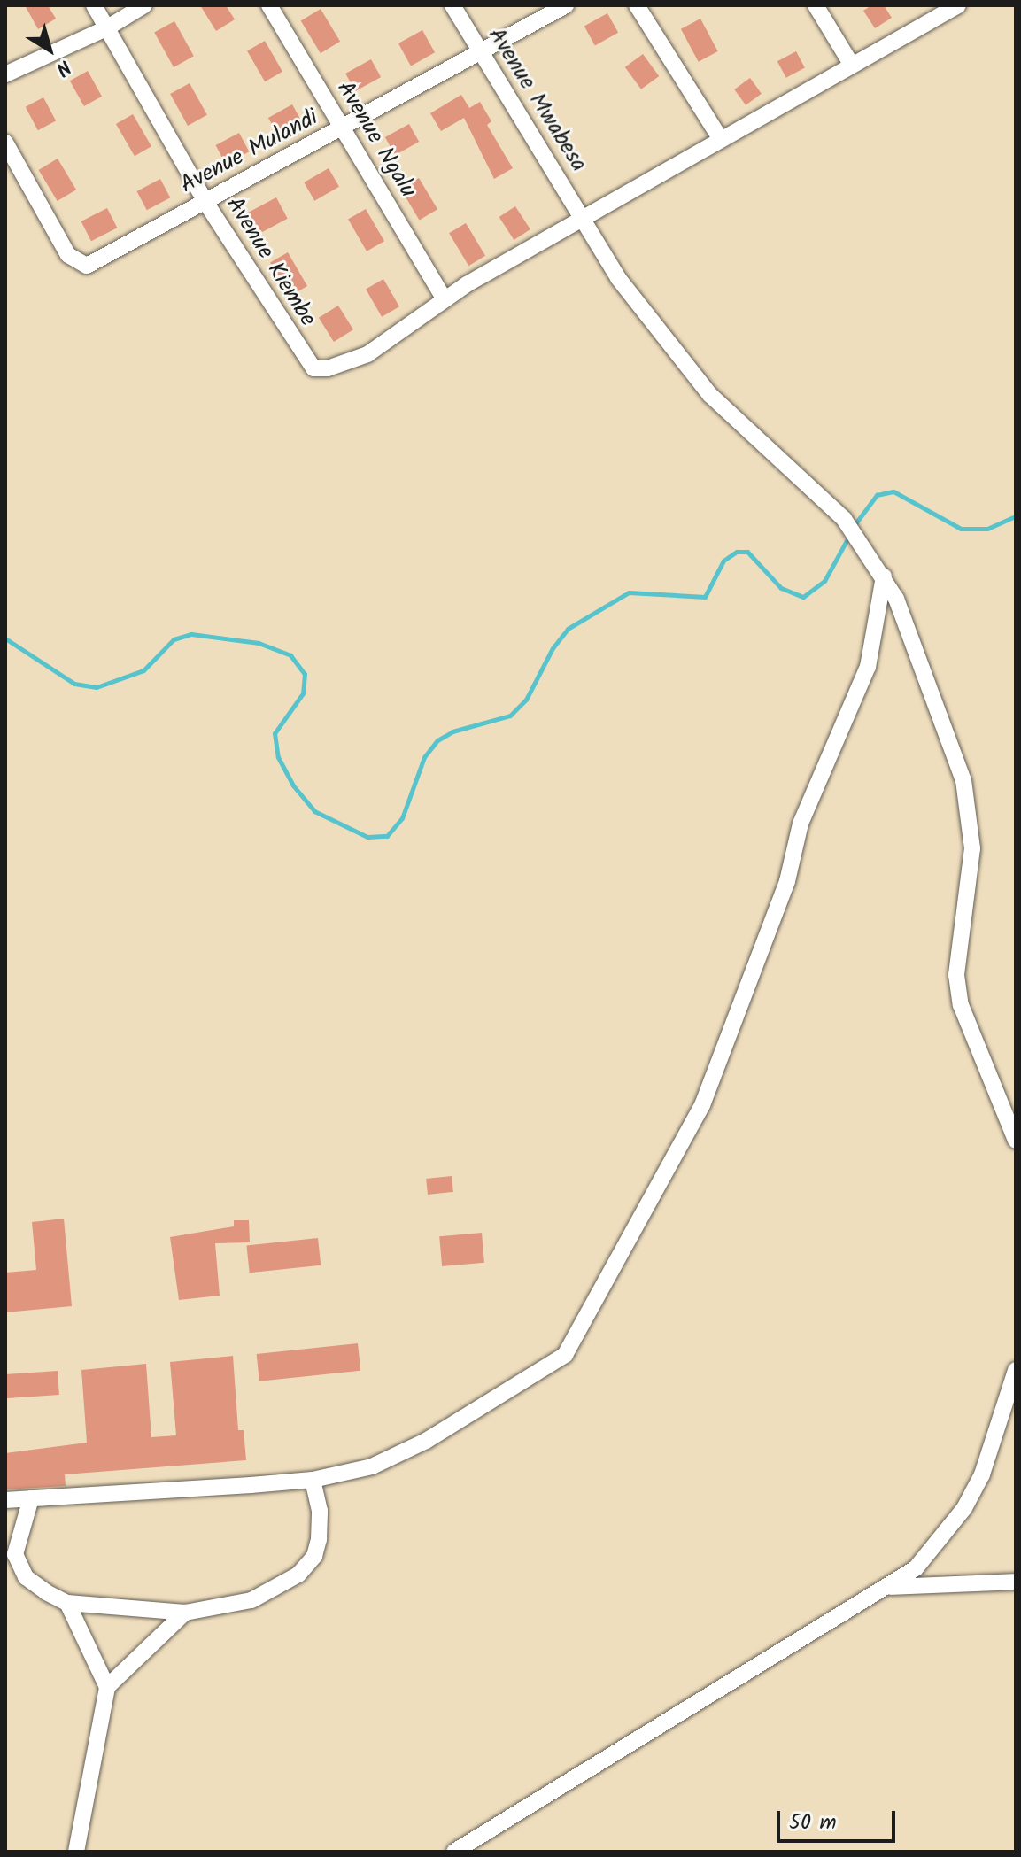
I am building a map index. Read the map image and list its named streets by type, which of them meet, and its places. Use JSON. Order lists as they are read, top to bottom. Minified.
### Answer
{"streets":{"street":["Avenue Mwabesa","Avenue Ngalu","Avenue Mulandi","Avenue Kiembe"]},"crossings":[["Avenue Mwabesa","Avenue Mulandi"],["Avenue Ngalu","Avenue Mulandi"],["Avenue Ngalu","Avenue Kiembe"],["Avenue Mulandi","Avenue Kiembe"]],"scale_bar":"50 m","north":"bottom right"}
